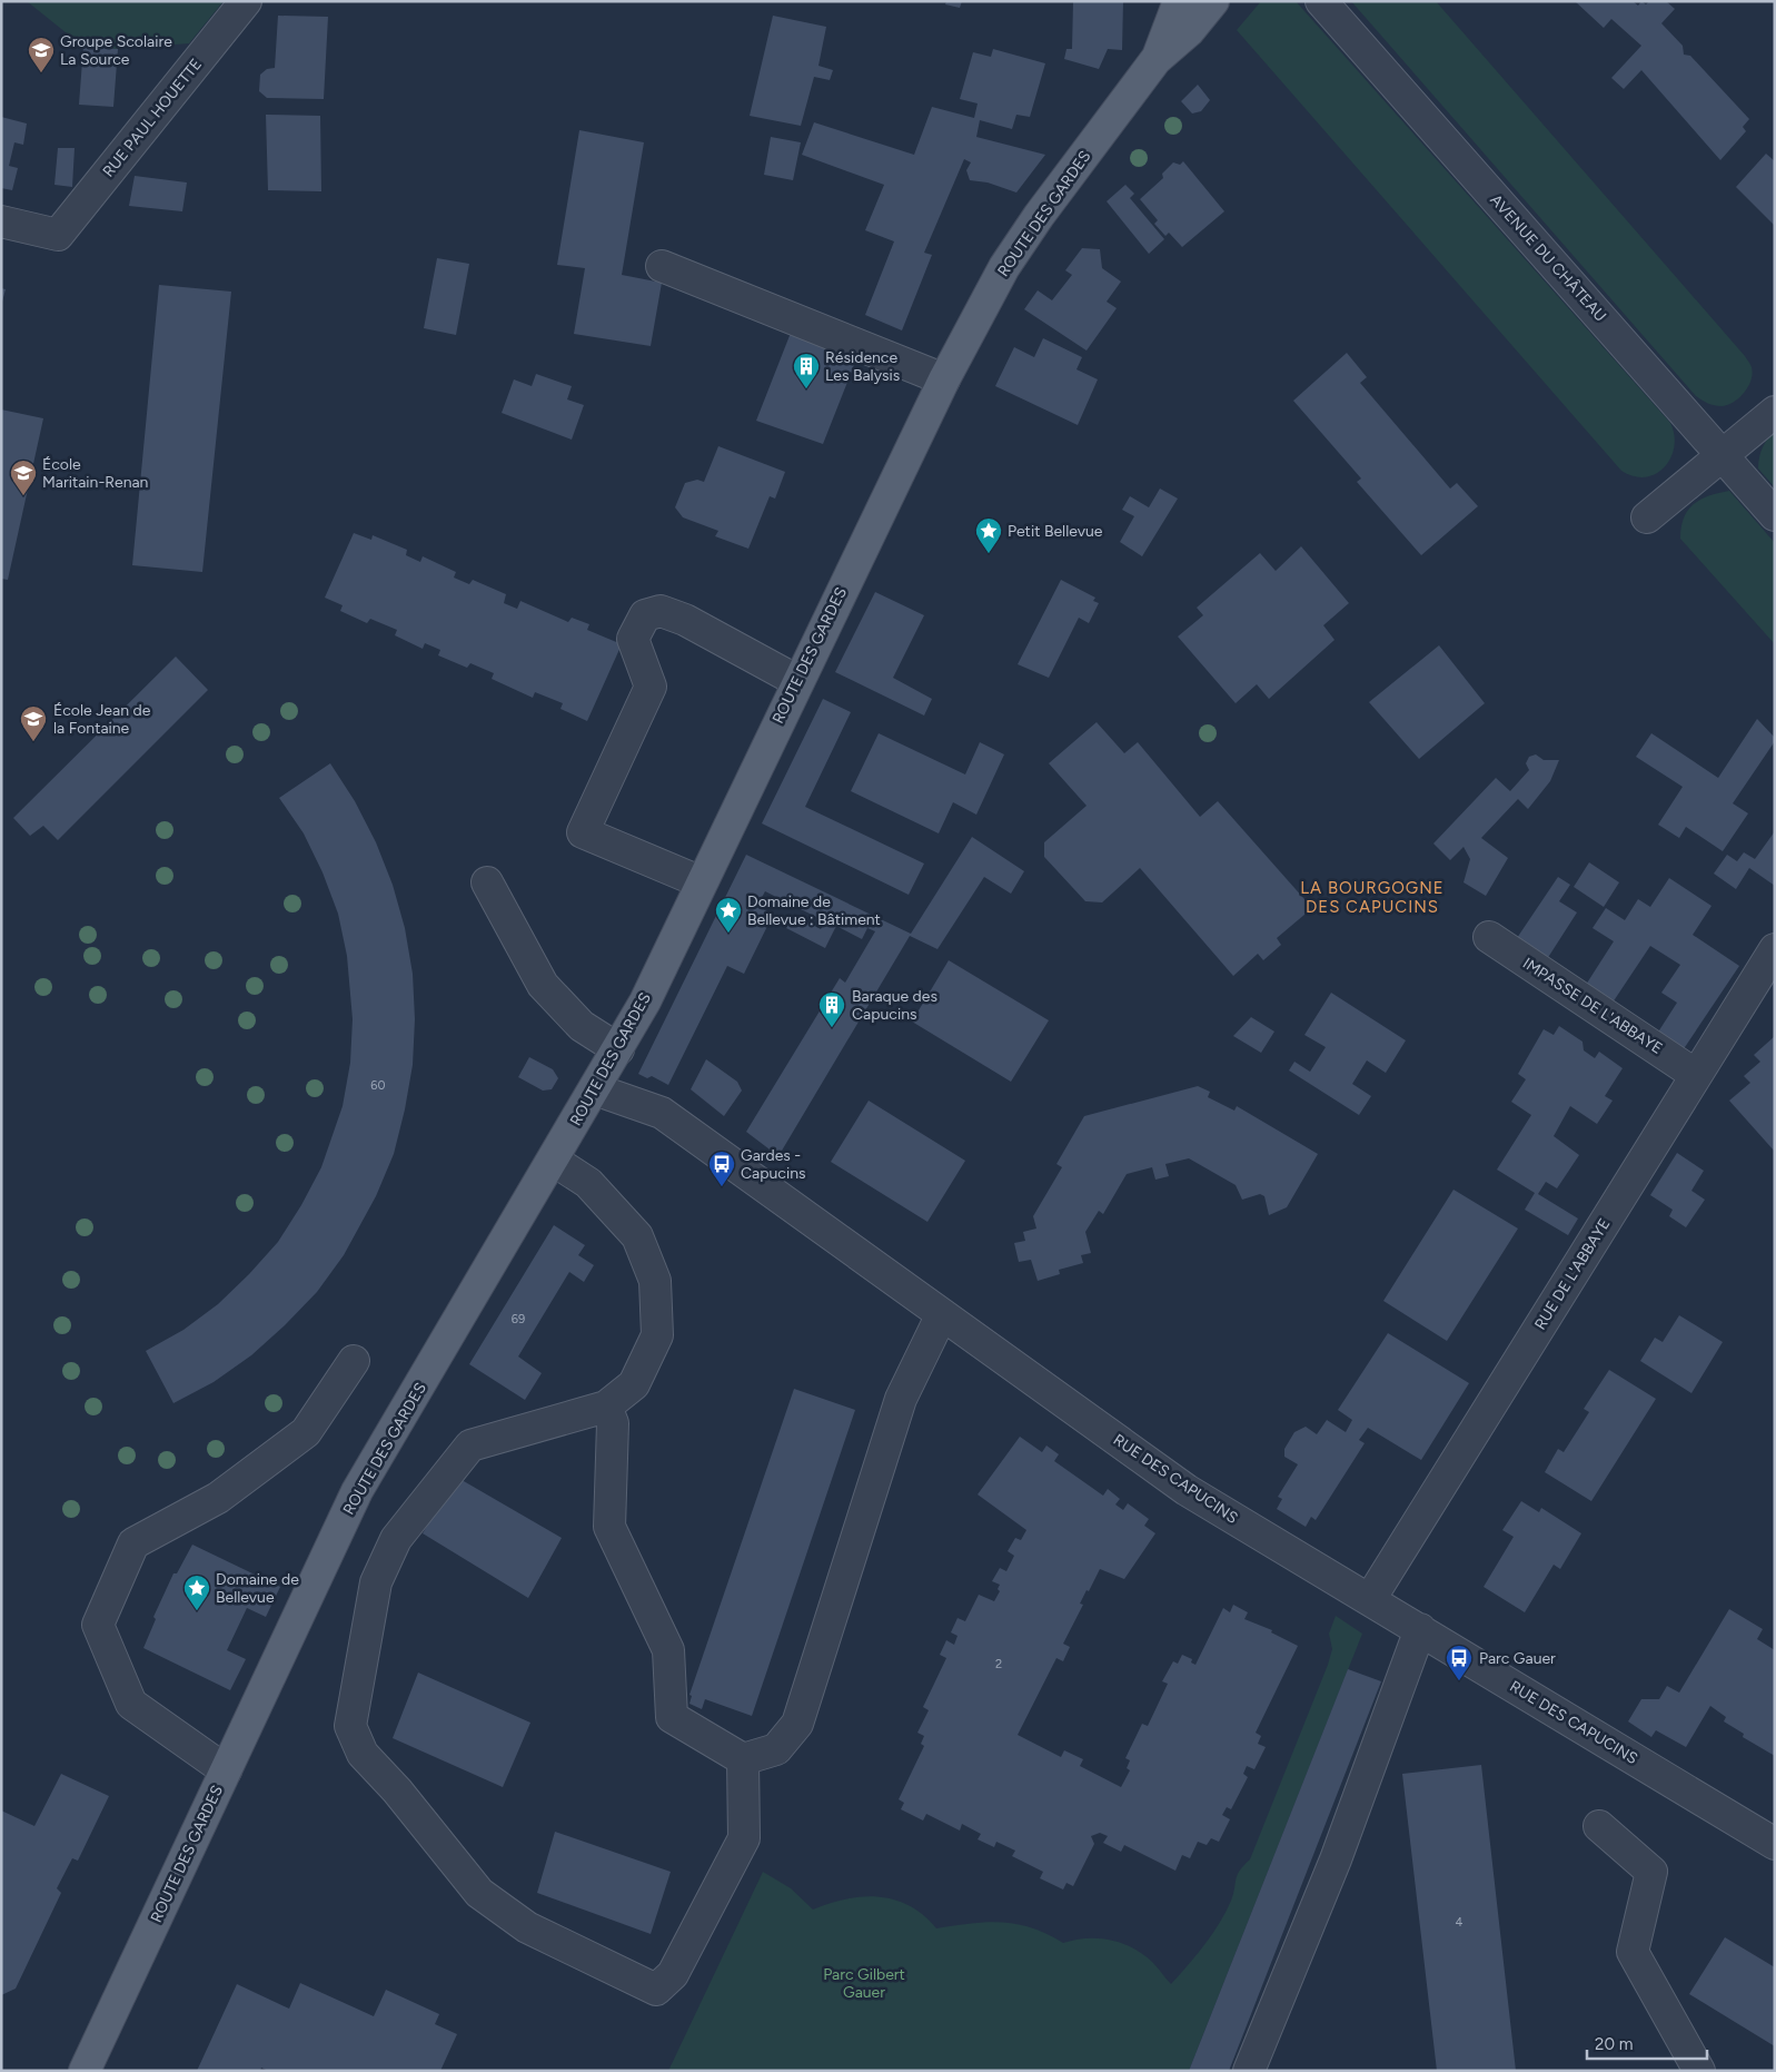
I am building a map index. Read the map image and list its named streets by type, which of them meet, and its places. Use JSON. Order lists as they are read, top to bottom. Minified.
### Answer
{"streets":{"main road":["ROUTE DES GARDES"],"street":["RUE PAUL HOUETTE","AVENUE DU CHÂTEAU","IMPASSE DE L'ABBAYE","RUE DE L'ABBAYE","RUE DES CAPUCINS"]},"crossings":[["ROUTE DES GARDES","RUE DES CAPUCINS"],["IMPASSE DE L'ABBAYE","RUE DE L'ABBAYE"],["RUE DE L'ABBAYE","RUE DES CAPUCINS"]],"districts":["LA BOURGOGNE DES CAPUCINS"],"parks":["Parc Gilbert Gauer"],"places":{"school or university":["Groupe Scolaire La Source","École Maritain-Renan","École Jean de la Fontaine"],"building":["Résidence Les Balysis","Baraque des Capucins"],"place":["Petit Bellevue","Domaine de Bellevue : Bâtiment","Domaine de Bellevue"],"bus stop":["Gardes - Capucins","Parc Gauer"]},"house_numbers":["60","69","2","4"],"scale_bar":"20 m"}
